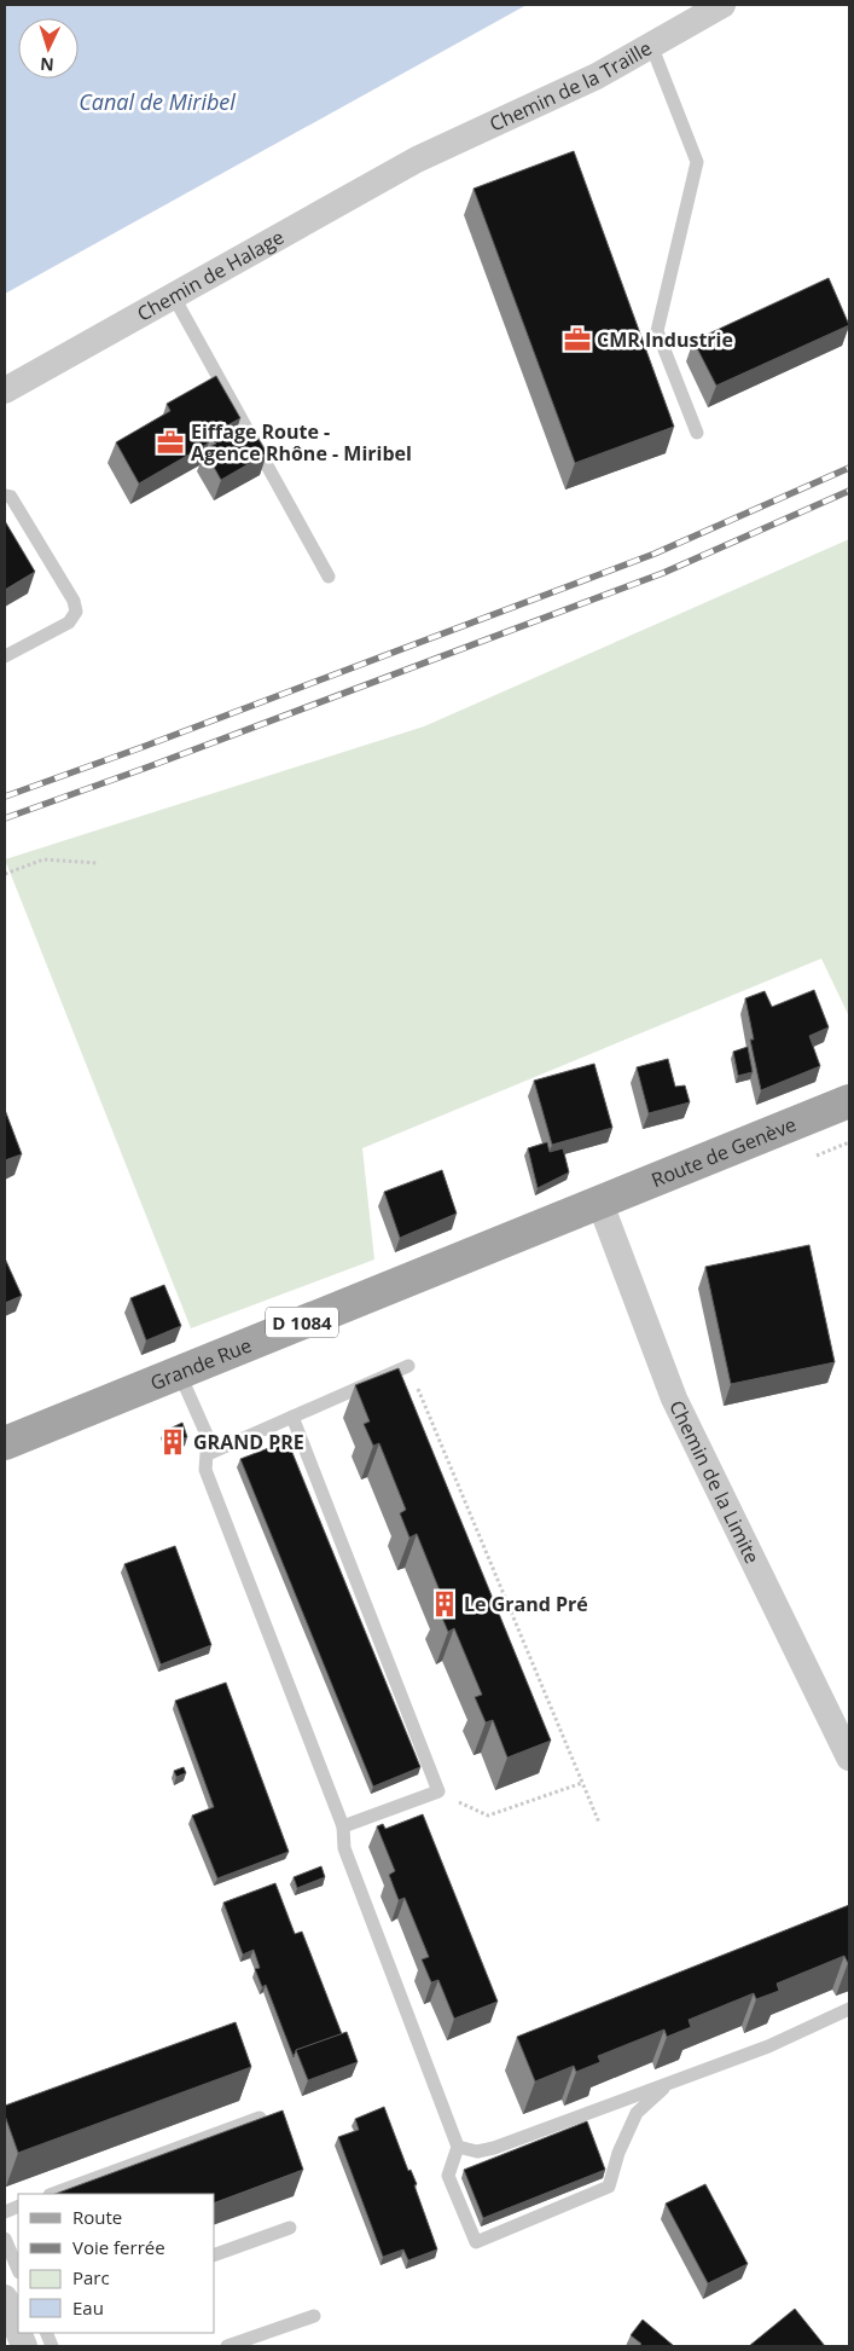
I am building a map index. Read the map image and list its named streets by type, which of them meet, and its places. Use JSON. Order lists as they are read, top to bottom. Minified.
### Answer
{"streets":{"main road":["Route de Genève","D 1084","Grande Rue"],"street":["Chemin de la Traille","Chemin de Halage","Chemin de la Limite"]},"crossings":[["Chemin de la Traille","Chemin de Halage"],["Route de Genève","Grande Rue"],["Route de Genève","Chemin de la Limite"],["Grande Rue","Chemin de la Limite"]],"water":["Canal de Miribel"],"places":{"office":["CMR Industrie","Eiffage Route - Agence Rhône - Miribel"],"building":["GRAND PRE","Le Grand Pré"]},"legend":["Route","Voie ferrée","Parc","Eau"],"north":"bottom"}
